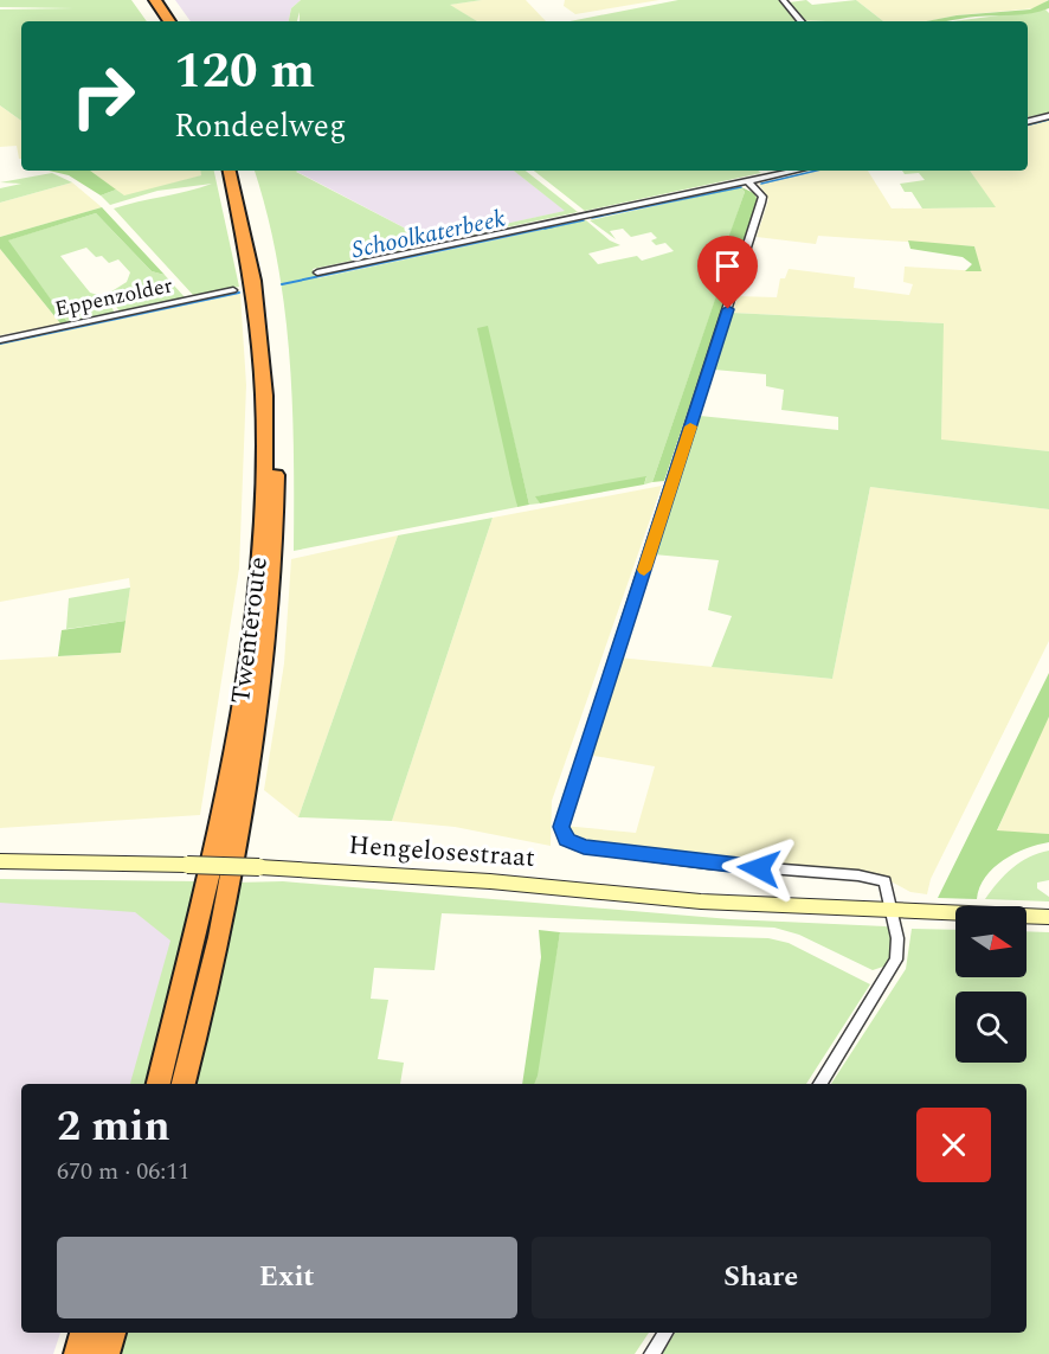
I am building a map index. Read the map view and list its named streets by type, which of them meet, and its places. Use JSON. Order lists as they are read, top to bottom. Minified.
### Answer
{"streets":{"highway":["Twenteroute"],"main road":["Hengelosestraat"],"street":["Eppenzolder"]},"water":["Schoolkaterbeek"],"north":"right","page":{"turn":["120 m","Rondeelweg"],"heading":["2 min","670 m · 06:11"],"buttons":["Exit","Share"]}}
